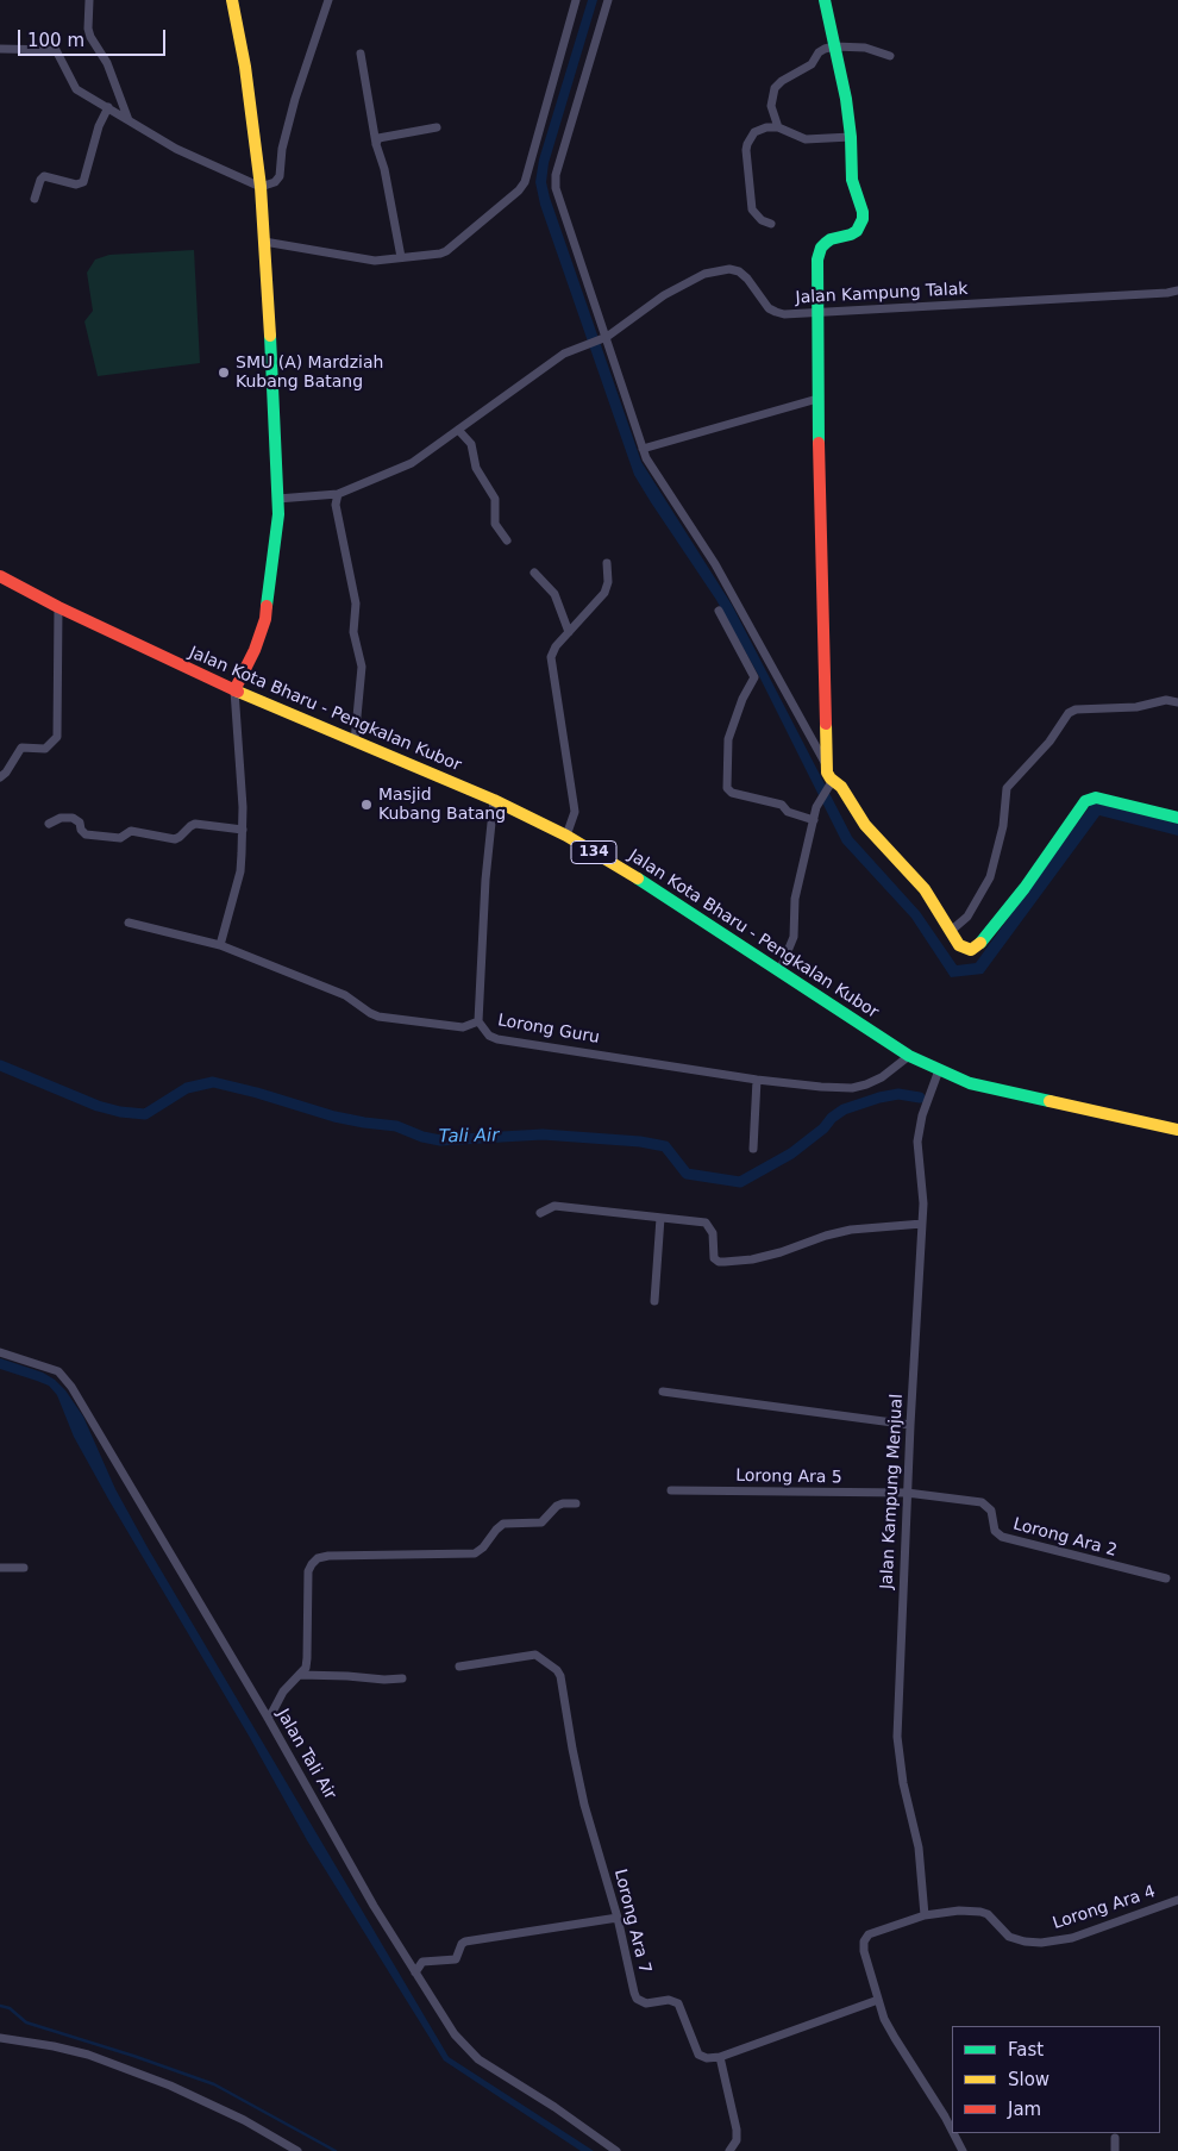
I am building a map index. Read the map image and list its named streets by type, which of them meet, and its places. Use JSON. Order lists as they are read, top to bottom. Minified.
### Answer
{"streets":{"street":["Jalan Kampung Talak","Jalan Kota Bharu - Pengkalan Kubor","134","Lorong Guru","Lorong Ara 5","Jalan Kampung Menjual","Lorong Ara 2","Jalan Tali Air","Lorong Ara 4","Lorong Ara 7"]},"crossings":[["Jalan Kota Bharu - Pengkalan Kubor","Lorong Guru"],["Jalan Kota Bharu - Pengkalan Kubor","Jalan Kampung Menjual"],["Lorong Ara 5","Jalan Kampung Menjual"],["Lorong Ara 5","Lorong Ara 2"],["Jalan Kampung Menjual","Lorong Ara 2"],["Jalan Kampung Menjual","Lorong Ara 4"]],"water":["Tali Air"],"places":["SMU (A) Mardziah Kubang Batang","Masjid Kubang Batang"],"legend":["Fast","Slow","Jam"],"scale_bar":"100 m"}
